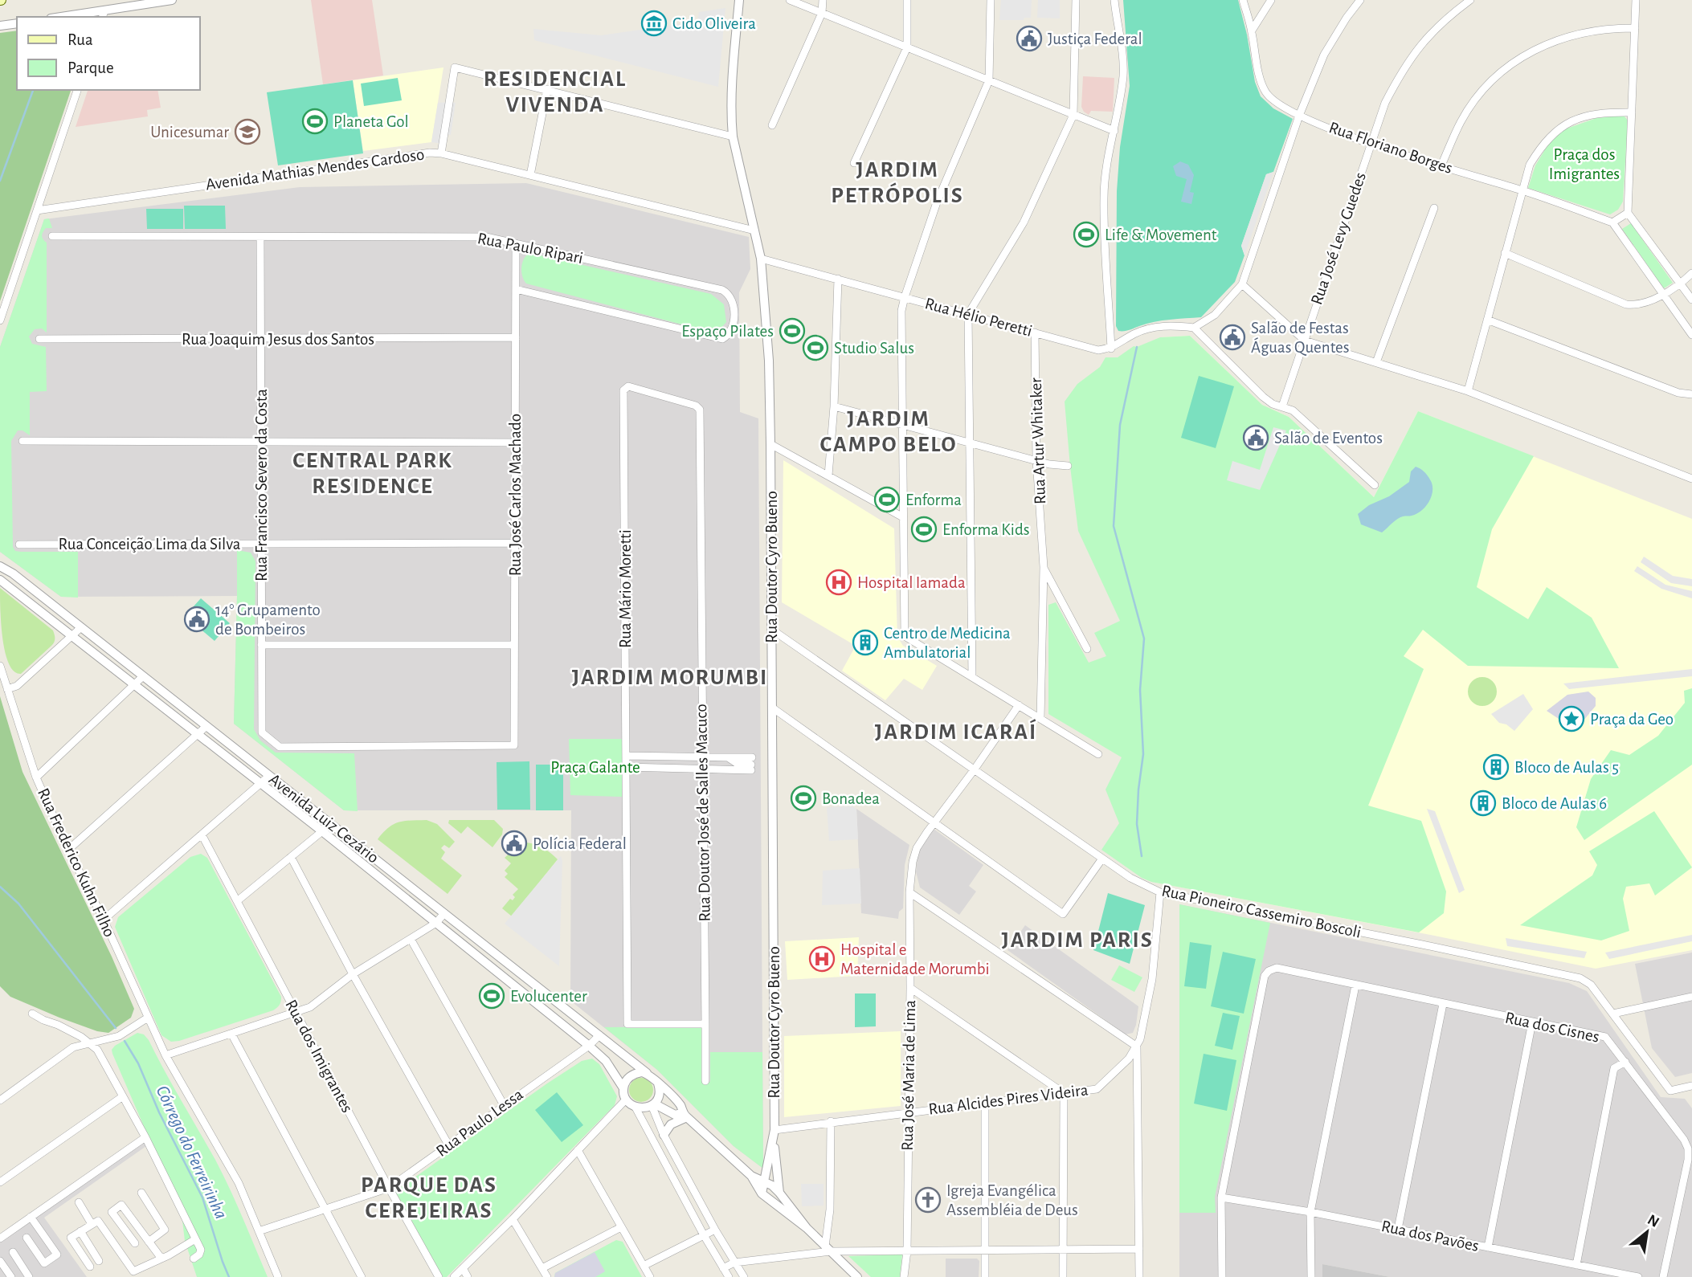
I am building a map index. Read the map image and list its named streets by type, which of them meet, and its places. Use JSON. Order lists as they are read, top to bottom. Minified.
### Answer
{"streets":{"street":["Rua Floriano Borges","Avenida Mathias Mendes Cardoso","Rua José Levy Guedes","Rua Paulo Ripari","Rua Hélio Peretti","Rua Joaquim Jesus dos Santos","Rua Artur Whitaker","Rua Francisco Severo da Costa","Rua José Carlos Machado","Rua Conceição Lima da Silva","Rua Doutor Cyro Bueno","Rua Mário Moretti","Rua Doutor José de Salles Macuco","Avenida Luiz Cezário","Rua Frederico Kuhn Filho","Rua Pioneiro Cassemiro Boscoli","Rua dos Cisnes","Rua dos Imigrantes","Rua José Maria de Lima","Rua Alcides Pires Videira","Rua Paulo Lessa","Rua dos Pavões"]},"crossings":[["Rua Floriano Borges","Rua José Levy Guedes"],["Avenida Mathias Mendes Cardoso","Rua Doutor Cyro Bueno"],["Rua Paulo Ripari","Rua Francisco Severo da Costa"],["Rua Paulo Ripari","Rua José Carlos Machado"],["Rua Hélio Peretti","Rua Artur Whitaker"],["Rua Hélio Peretti","Rua Doutor Cyro Bueno"],["Rua Joaquim Jesus dos Santos","Rua Francisco Severo da Costa"],["Rua Joaquim Jesus dos Santos","Rua José Carlos Machado"],["Rua Francisco Severo da Costa","Rua José Carlos Machado"],["Rua Francisco Severo da Costa","Rua Conceição Lima da Silva"],["Rua José Carlos Machado","Rua Conceição Lima da Silva"],["Rua Doutor Cyro Bueno","Rua Pioneiro Cassemiro Boscoli"],["Rua Doutor Cyro Bueno","Rua Alcides Pires Videira"],["Rua Mário Moretti","Rua Doutor José de Salles Macuco"],["Avenida Luiz Cezário","Rua Paulo Lessa"],["Rua Frederico Kuhn Filho","Rua Paulo Lessa"],["Rua Pioneiro Cassemiro Boscoli","Rua José Maria de Lima"],["Rua Pioneiro Cassemiro Boscoli","Rua Alcides Pires Videira"],["Rua dos Cisnes","Rua dos Pavões"],["Rua dos Imigrantes","Rua Paulo Lessa"],["Rua José Maria de Lima","Rua Alcides Pires Videira"]],"districts":["RESIDENCIAL VIVENDA","JARDIM PETRÓPOLIS","JARDIM CAMPO BELO","CENTRAL PARK RESIDENCE","JARDIM MORUMBI","JARDIM ICARAÍ","JARDIM PARIS","PARQUE DAS CEREJEIRAS"],"water":["Córrego do Ferreirinha"],"parks":["Praça dos Imigrantes","Praça Galante"],"places":{"museum":["Cido Oliveira"],"public building":["Justiça Federal","Salão de Festas Águas Quentes","Salão de Eventos","14° Grupamento de Bombeiros","Polícia Federal"],"sports":["Planeta Gol","Life & Movement","Espaço Pilates","Studio Salus","Enforma","Enforma Kids","Bonadea","Evolucenter"],"school or university":["Unicesumar"],"hospital":["Hospital Iamada","Hospital e Maternidade Morumbi"],"building":["Centro de Medicina Ambulatorial","Bloco de Aulas 5","Bloco de Aulas 6"],"place":["Praça da Geo"],"church":["Igreja Evangélica Assembléia de Deus"]},"legend":["Rua","Parque"],"north":"top right"}
